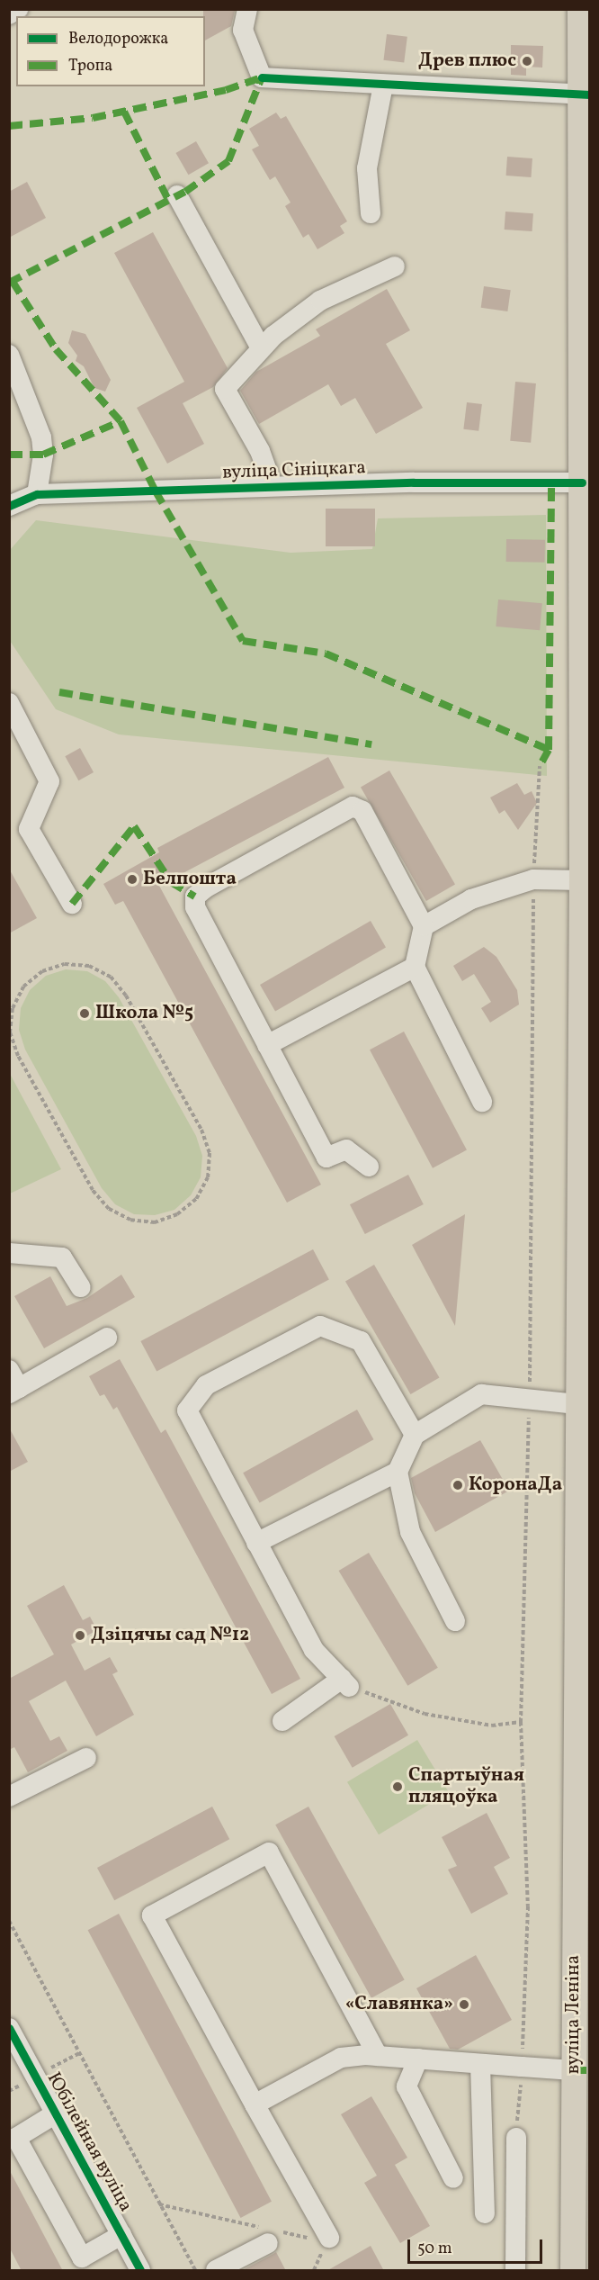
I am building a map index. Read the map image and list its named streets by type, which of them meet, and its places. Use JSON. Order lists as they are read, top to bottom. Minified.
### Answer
{"streets":{"main road":["вуліца Леніна"],"street":["вуліца Сініцкага","Юбілейная вуліца"]},"crossings":[["вуліца Сініцкага","вуліца Леніна"]],"places":["Древ плюс","Белпошта","Школа №5","КоронаДа","Дзіцячы сад №12","Спартыўная пляцоўка","«Славянка»"],"legend":["Велодорожка","Тропа"],"scale_bar":"50 m"}
